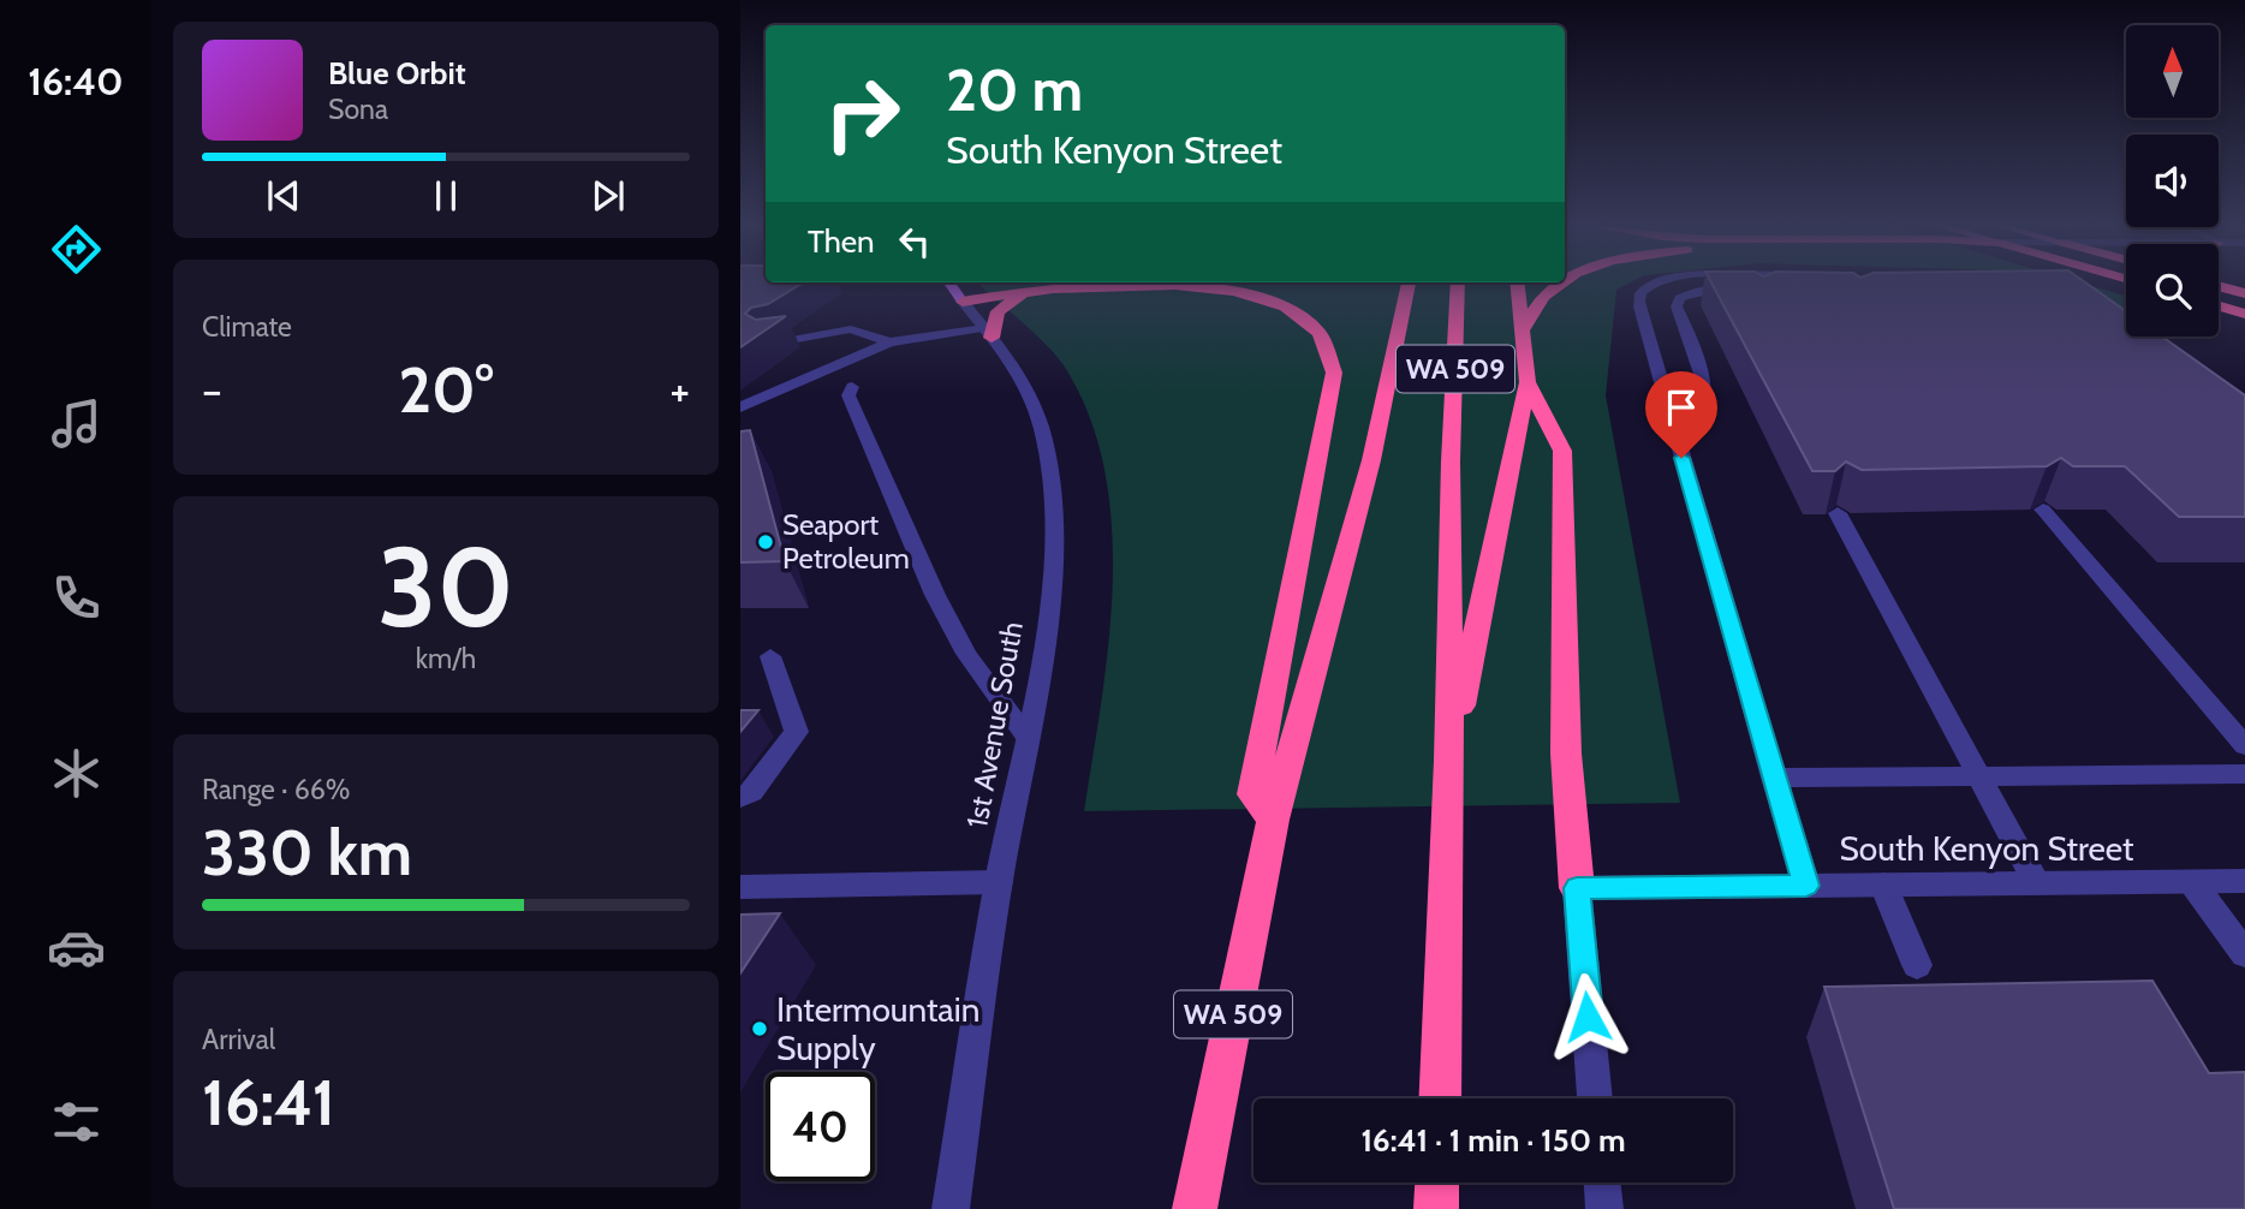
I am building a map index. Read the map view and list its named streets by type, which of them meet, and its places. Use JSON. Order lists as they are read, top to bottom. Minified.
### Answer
{"streets":{"highway":["WA 509"],"main road":["1st Avenue South"],"street":["South Kenyon Street"]},"places":["Seaport Petroleum","Intermountain Supply"],"north":"top","page":{"tabs":"16:40","turn":["20 m","South Kenyon Street"],"song":["Blue Orbit","Sona"],"then":"Then","tile":["Climate",["30","km/h"],["Range · 66%","330 km"],["Arrival","16:41"]],"heat":["−","20°","+"],"limit":"40","trip":"16:41 · 1 min · 150 m"}}
